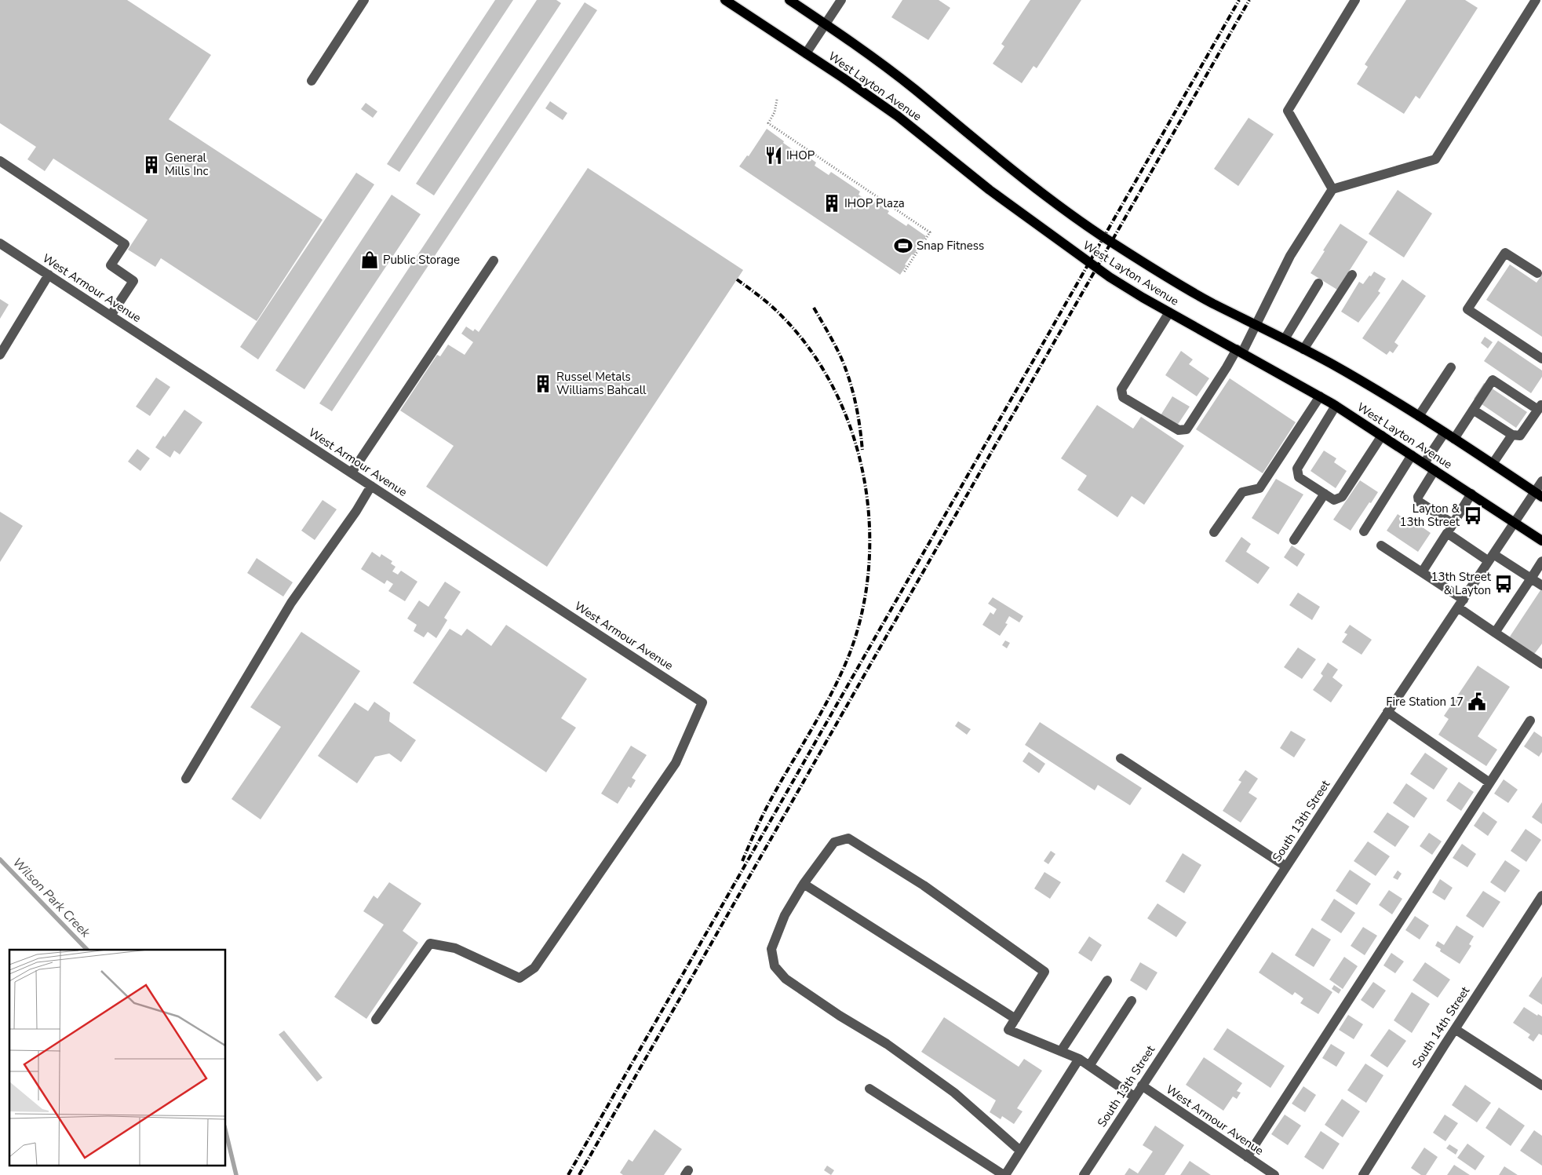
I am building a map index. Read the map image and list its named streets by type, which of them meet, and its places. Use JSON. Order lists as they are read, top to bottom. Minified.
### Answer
{"streets":{"main road":["West Layton Avenue"],"street":["West Armour Avenue","South 13th Street","South 14th Street"]},"crossings":[["West Layton Avenue","South 13th Street"],["West Armour Avenue","South 13th Street"]],"water":["Wilson Park Creek"],"places":{"restaurant":["IHOP"],"building":["General Mills Inc","IHOP Plaza","Russel Metals Williams Bahcall"],"sports":["Snap Fitness"],"shop":["Public Storage"],"bus stop":["Layton & 13th Street","13th Street & Layton"],"public building":["Fire Station 17"]}}
